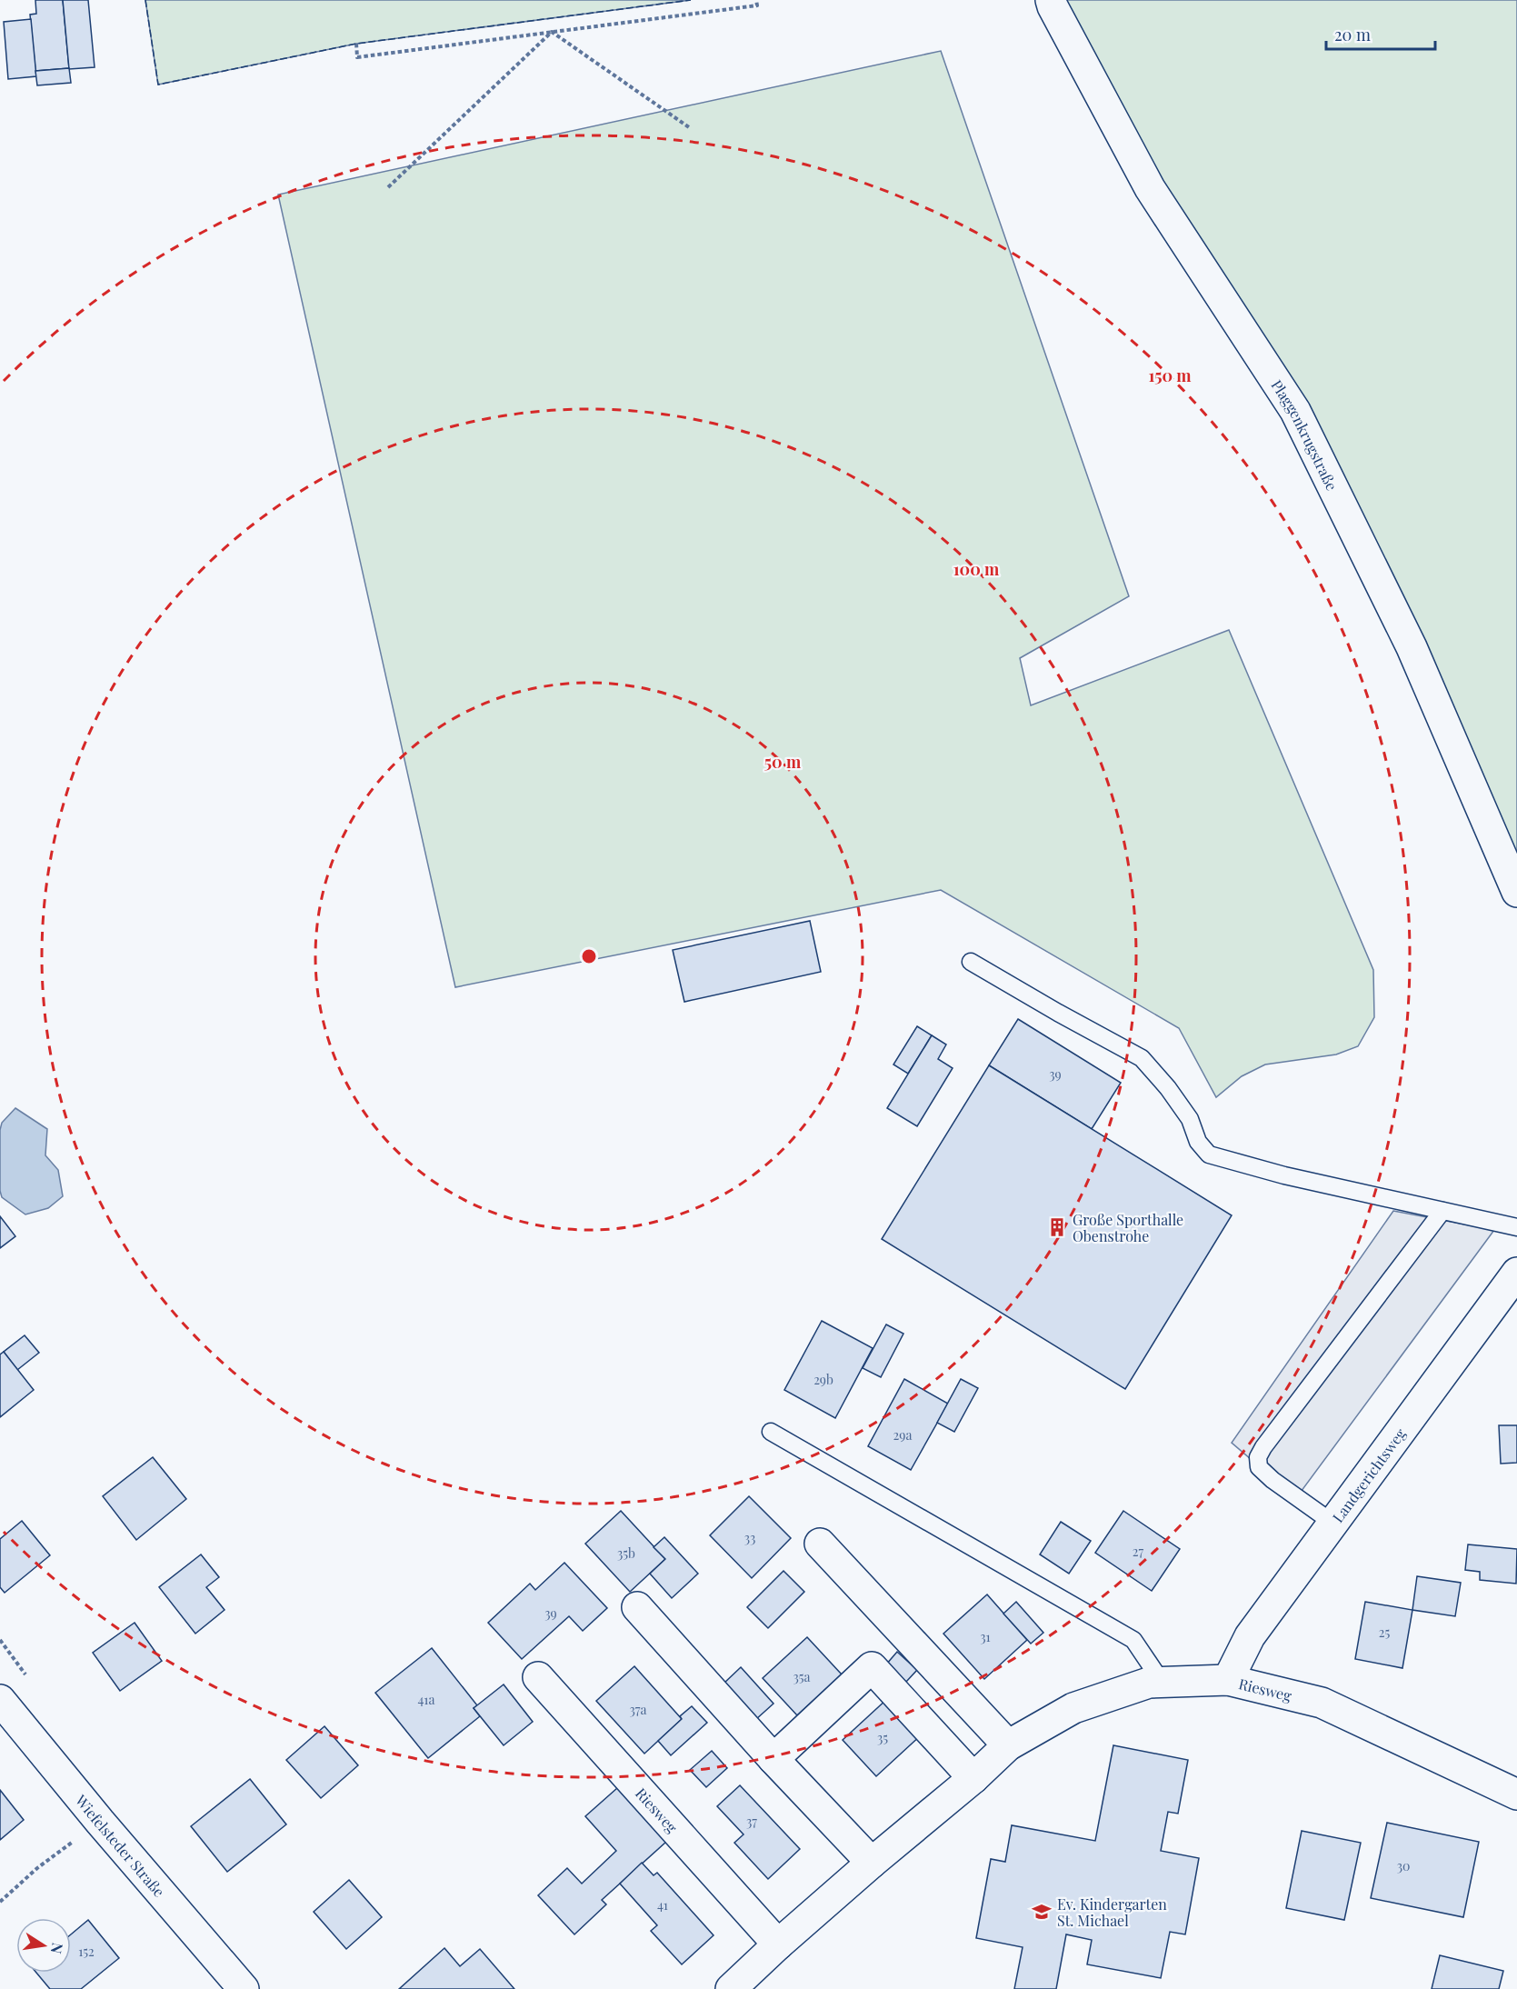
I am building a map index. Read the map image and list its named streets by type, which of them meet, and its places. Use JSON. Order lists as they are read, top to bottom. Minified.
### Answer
{"streets":{"street":["Plaggenkrugstraße","Landgerichtsweg","Riesweg","Wiefelsteder Straße"]},"crossings":[["Landgerichtsweg","Riesweg"]],"places":{"building":["Große Sporthalle Obenstrohe"],"school or university":["Ev. Kindergarten St. Michael"]},"house_numbers":["39","29b","29a","33","27","35b","39","25","31","35a","41a","37a","35","37","30","41","152"],"scale_bar":"20 m","north":"right","rings":["150 m","100 m","50 m"]}
